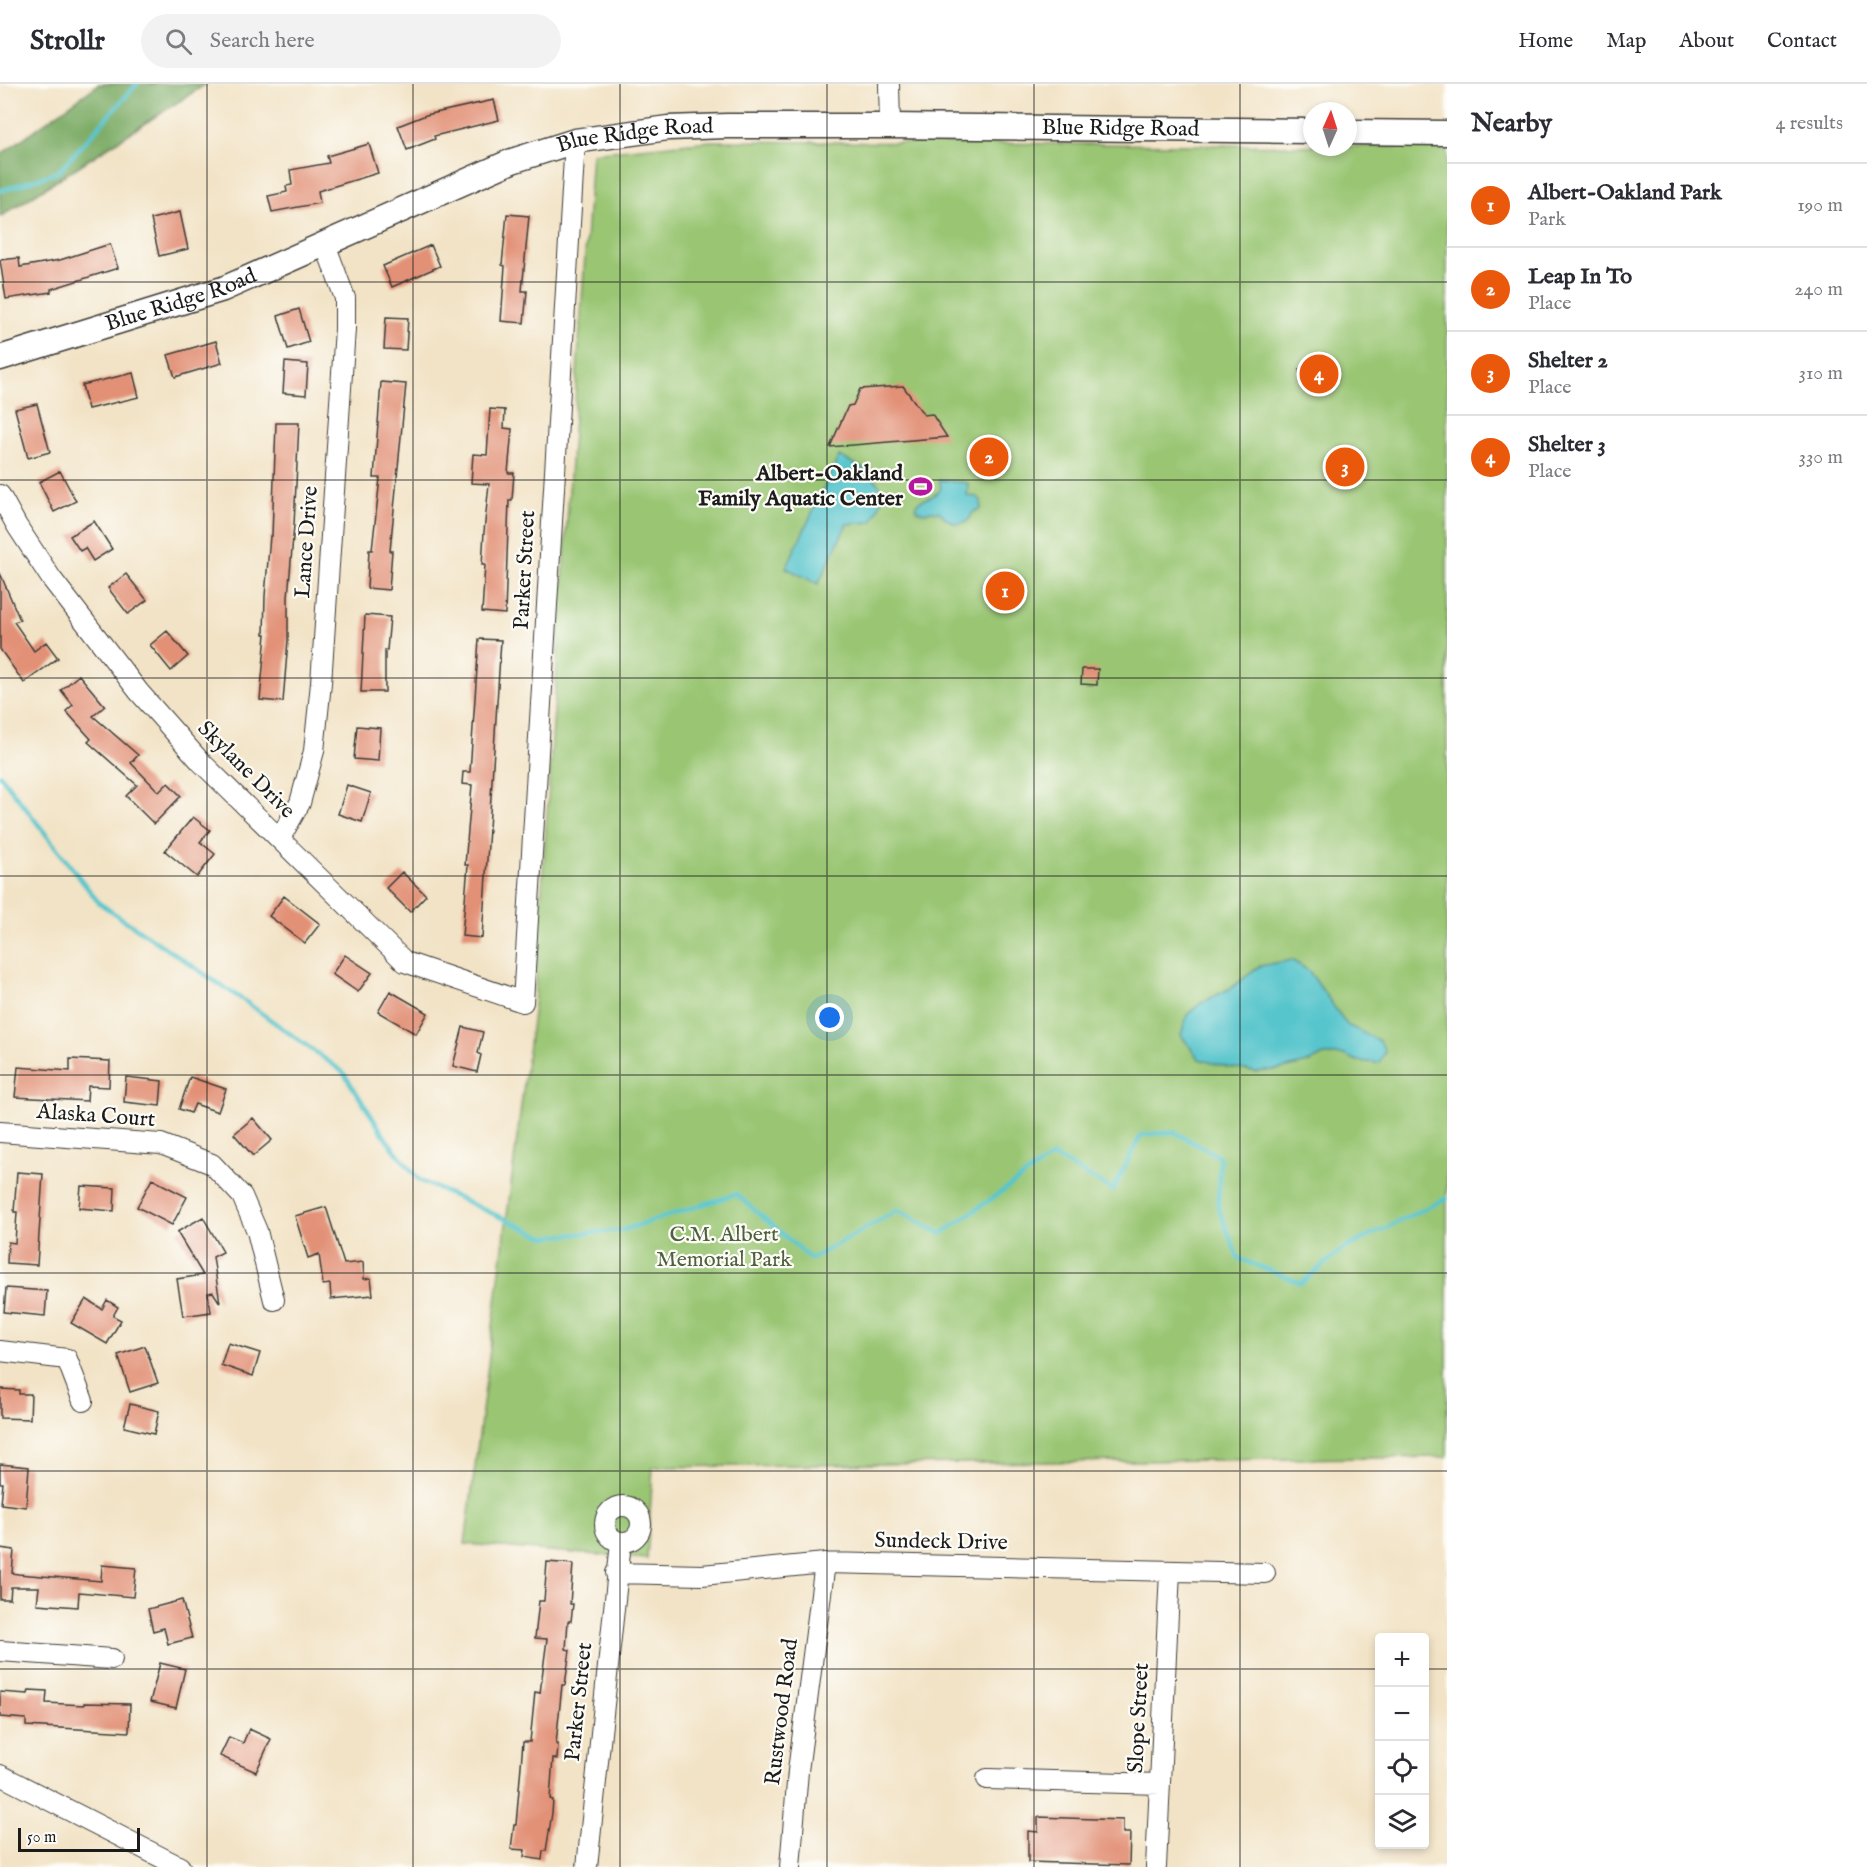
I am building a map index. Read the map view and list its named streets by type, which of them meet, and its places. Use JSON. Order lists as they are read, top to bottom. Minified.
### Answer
{"streets":{"street":["Blue Ridge Road","Lance Drive","Parker Street","Skylane Drive","Alaska Court","Sundeck Drive","Rustwood Road","Slope Street"]},"crossings":[["Blue Ridge Road","Lance Drive"],["Blue Ridge Road","Parker Street"],["Lance Drive","Skylane Drive"],["Parker Street","Skylane Drive"],["Parker Street","Sundeck Drive"],["Sundeck Drive","Rustwood Road"],["Sundeck Drive","Slope Street"]],"parks":["C.M. Albert Memorial Park"],"places":{"sports":["Albert-Oakland Family Aquatic Center"]},"scale_bar":"50 m","north":"top","page":{"header":"Strollr","search":"Search here","nav":["Home","Map","About","Contact"],"heading":["Nearby","4 results"],"list":[{"mark":"1","name":"Albert-Oakland Park","note":"Park","value":"190 m"},{"mark":"2","name":"Leap In To","note":"Place","value":"240 m"},{"mark":"3","name":"Shelter 2","note":"Place","value":"310 m"},{"mark":"4","name":"Shelter 3","note":"Place","value":"330 m"}],"pins":["4","2","3","1"],"map_buttons":["+","−"],"scale":"50 m"}}
